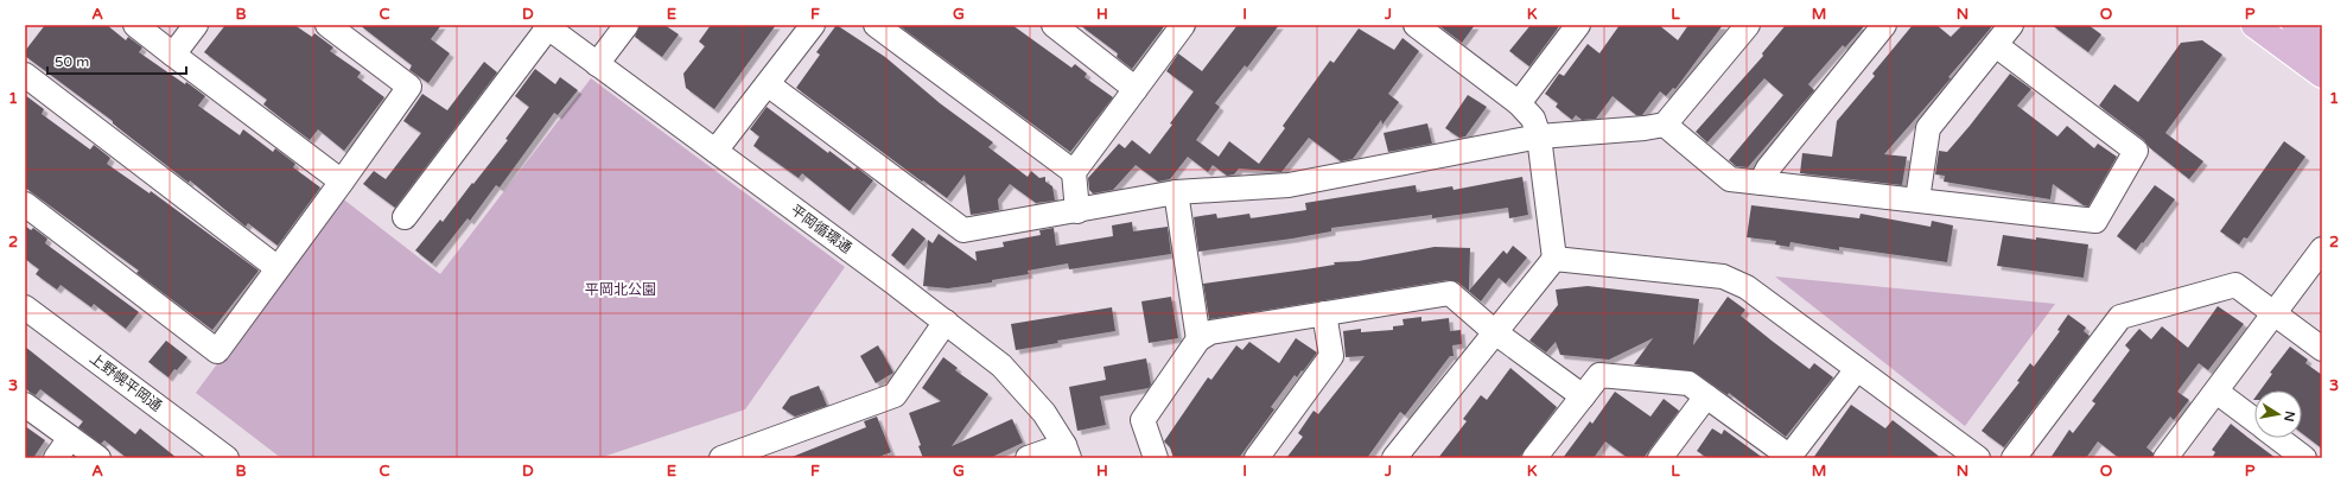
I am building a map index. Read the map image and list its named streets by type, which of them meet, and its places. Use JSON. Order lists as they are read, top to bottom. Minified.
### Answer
{"streets":{"street":["平岡循環通","上野幌平岡通"]},"parks":["平岡北公園"],"scale_bar":"50 m","north":"right","grid":{"columns":["A","B","C","D","E","F","G","H","I","J","K","L","M","N","O","P"],"rows":["1","2","3"]}}
